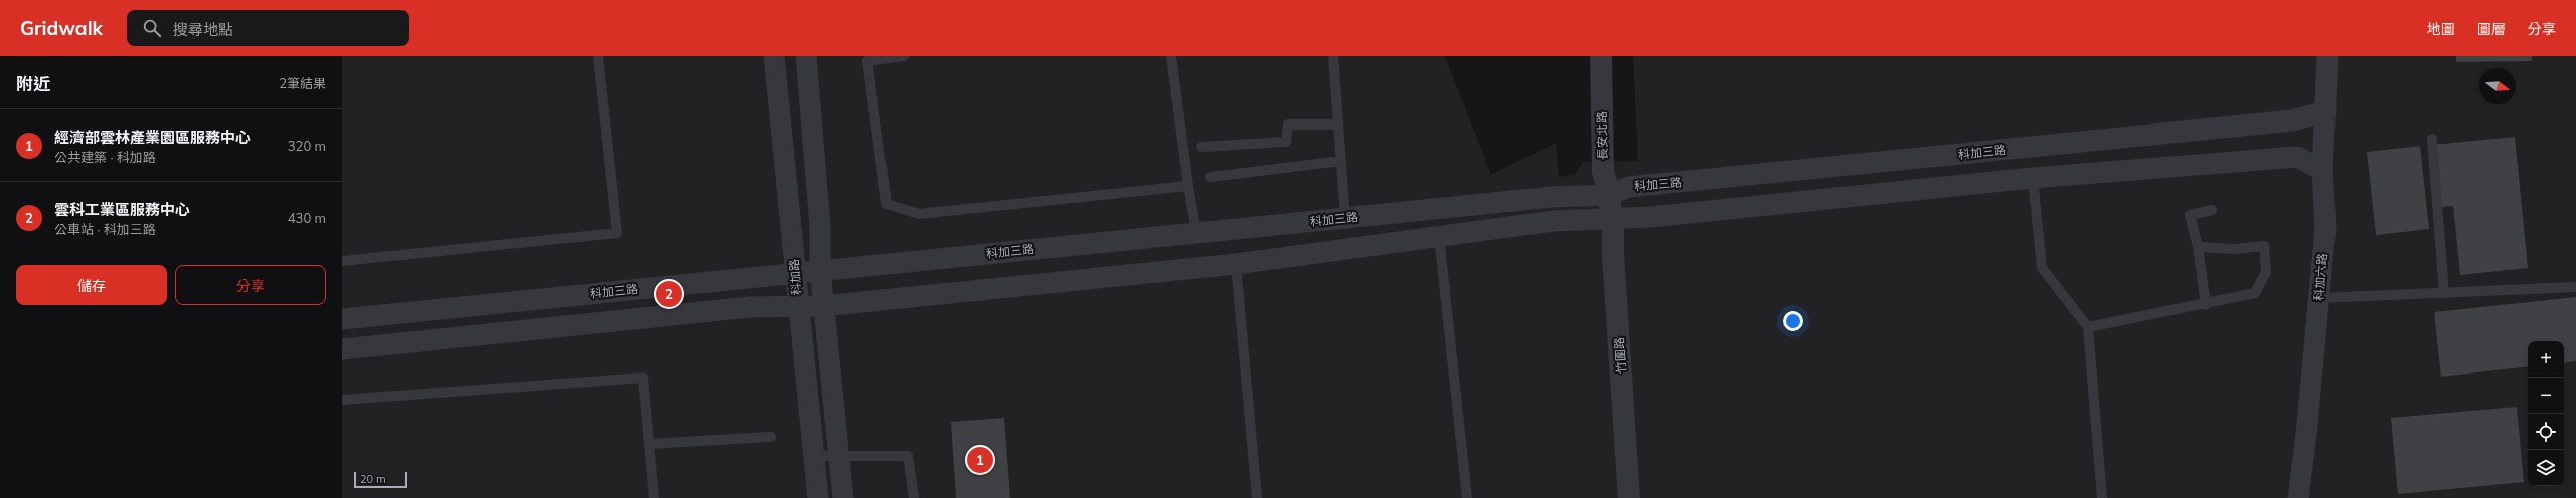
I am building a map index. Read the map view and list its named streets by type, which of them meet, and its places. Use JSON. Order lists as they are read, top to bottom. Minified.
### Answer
{"streets":{"street":["長安北路","科加三路","科加路","科加六路","竹圍路"]},"crossings":[["長安北路","科加三路"],["長安北路","竹圍路"],["科加三路","科加路"],["科加三路","科加六路"],["科加三路","竹圍路"]],"scale_bar":"20 m","north":"right","page":{"header":"Gridwalk","search":"搜尋地點","nav":["地圖","圖層","分享"],"heading":["附近","2筆結果"],"list":[{"mark":"1","name":"經濟部雲林產業園區服務中心","note":"公共建築 · 科加路","value":"320 m"},{"mark":"2","name":"雲科工業區服務中心","note":"公車站 · 科加三路","value":"430 m"}],"buttons":["儲存","分享"],"pins":["2","1"],"map_buttons":["+","−"],"scale":"20 m"}}
